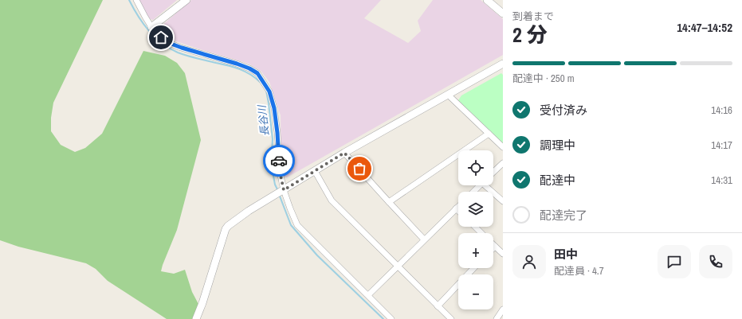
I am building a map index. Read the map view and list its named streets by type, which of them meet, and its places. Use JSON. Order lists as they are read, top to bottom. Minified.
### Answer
{"water":["長谷川"],"page":{"heading":["2 分","到着まで","14:47–14:52"],"panel":["田中","配達員 · 4.7"],"bar":"配達中 · 250 m","list":[["受付済み","14:16"],["調理中","14:17"],["配達中","14:31"],"配達完了"],"map_buttons":["+","−"]}}
